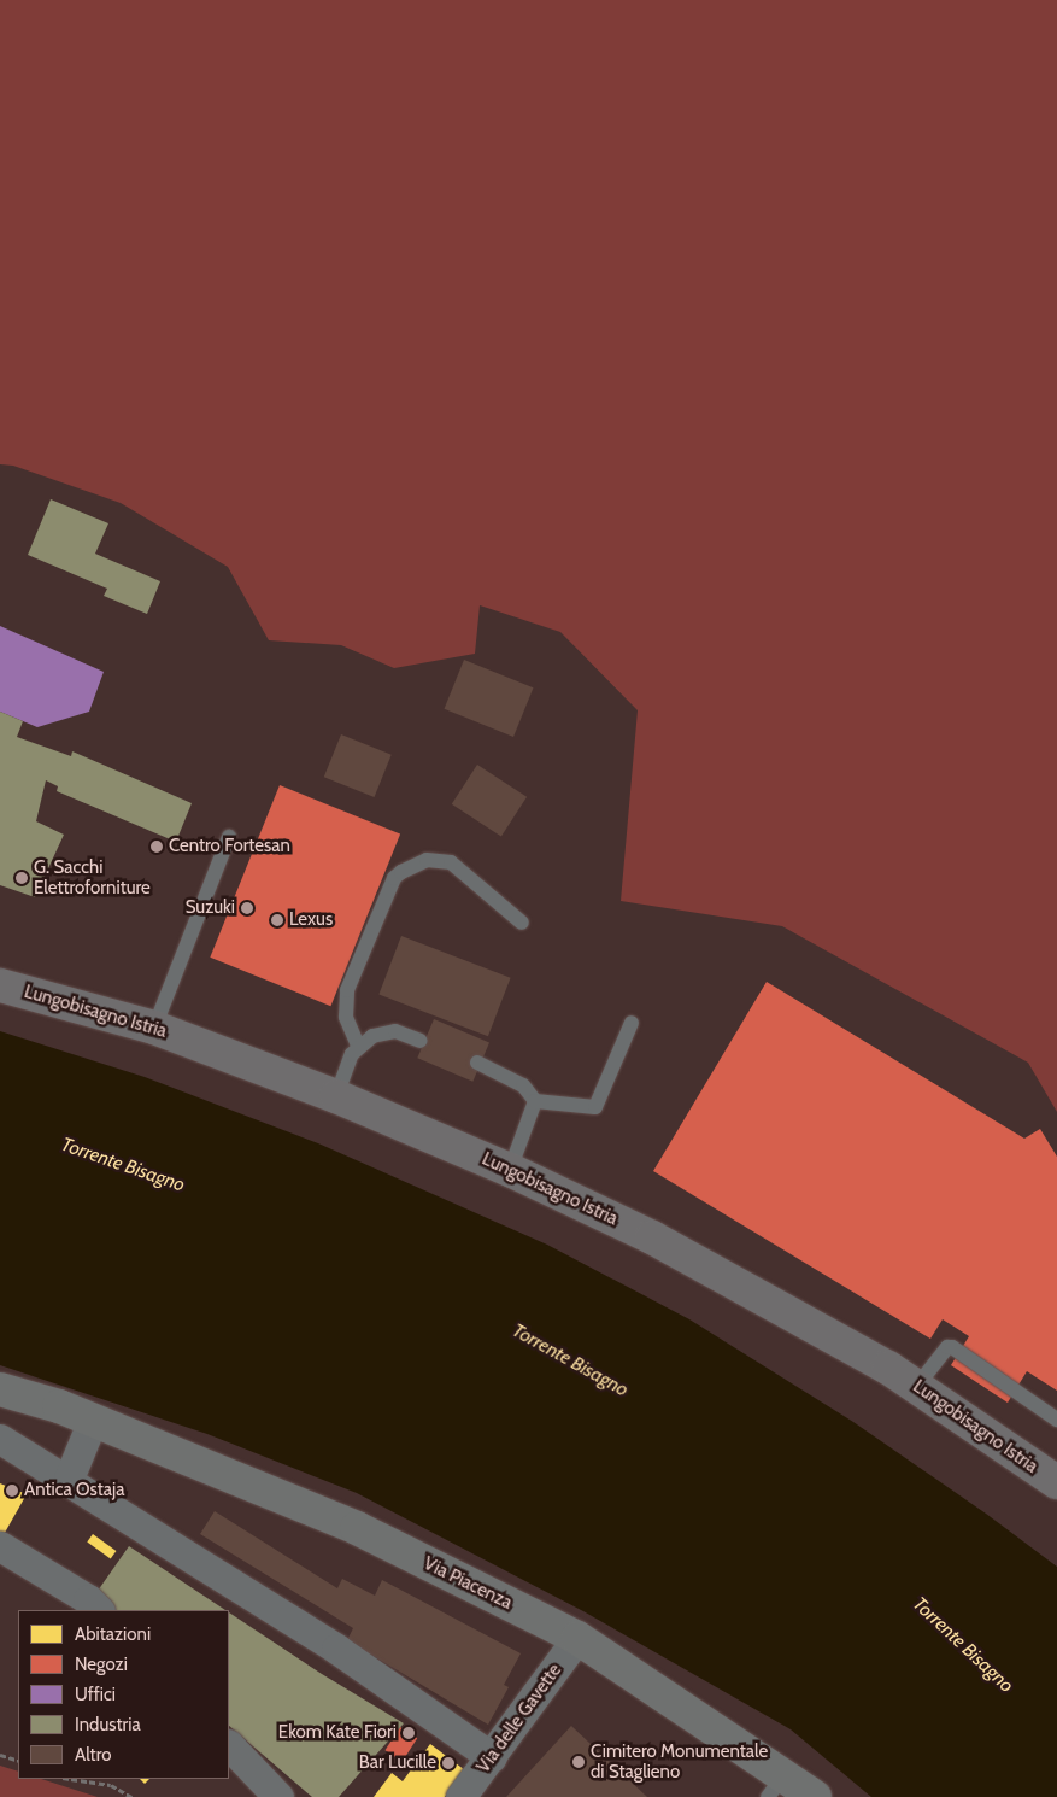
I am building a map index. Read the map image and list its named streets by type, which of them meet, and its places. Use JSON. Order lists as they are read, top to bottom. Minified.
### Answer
{"streets":{"main road":["Lungobisagno Istria","Via Piacenza"],"street":["Via delle Gavette"]},"crossings":[["Via Piacenza","Via delle Gavette"]],"water":["Torrente Bisagno"],"places":["Centro Fortesan","G. Sacchi Elettroforniture","Suzuki","Lexus","Antica Ostaja","Ekom Kate Fiori","Cimitero Monumentale di Staglieno","Bar Lucille"],"legend":["Abitazioni","Negozi","Uffici","Industria","Altro"]}
